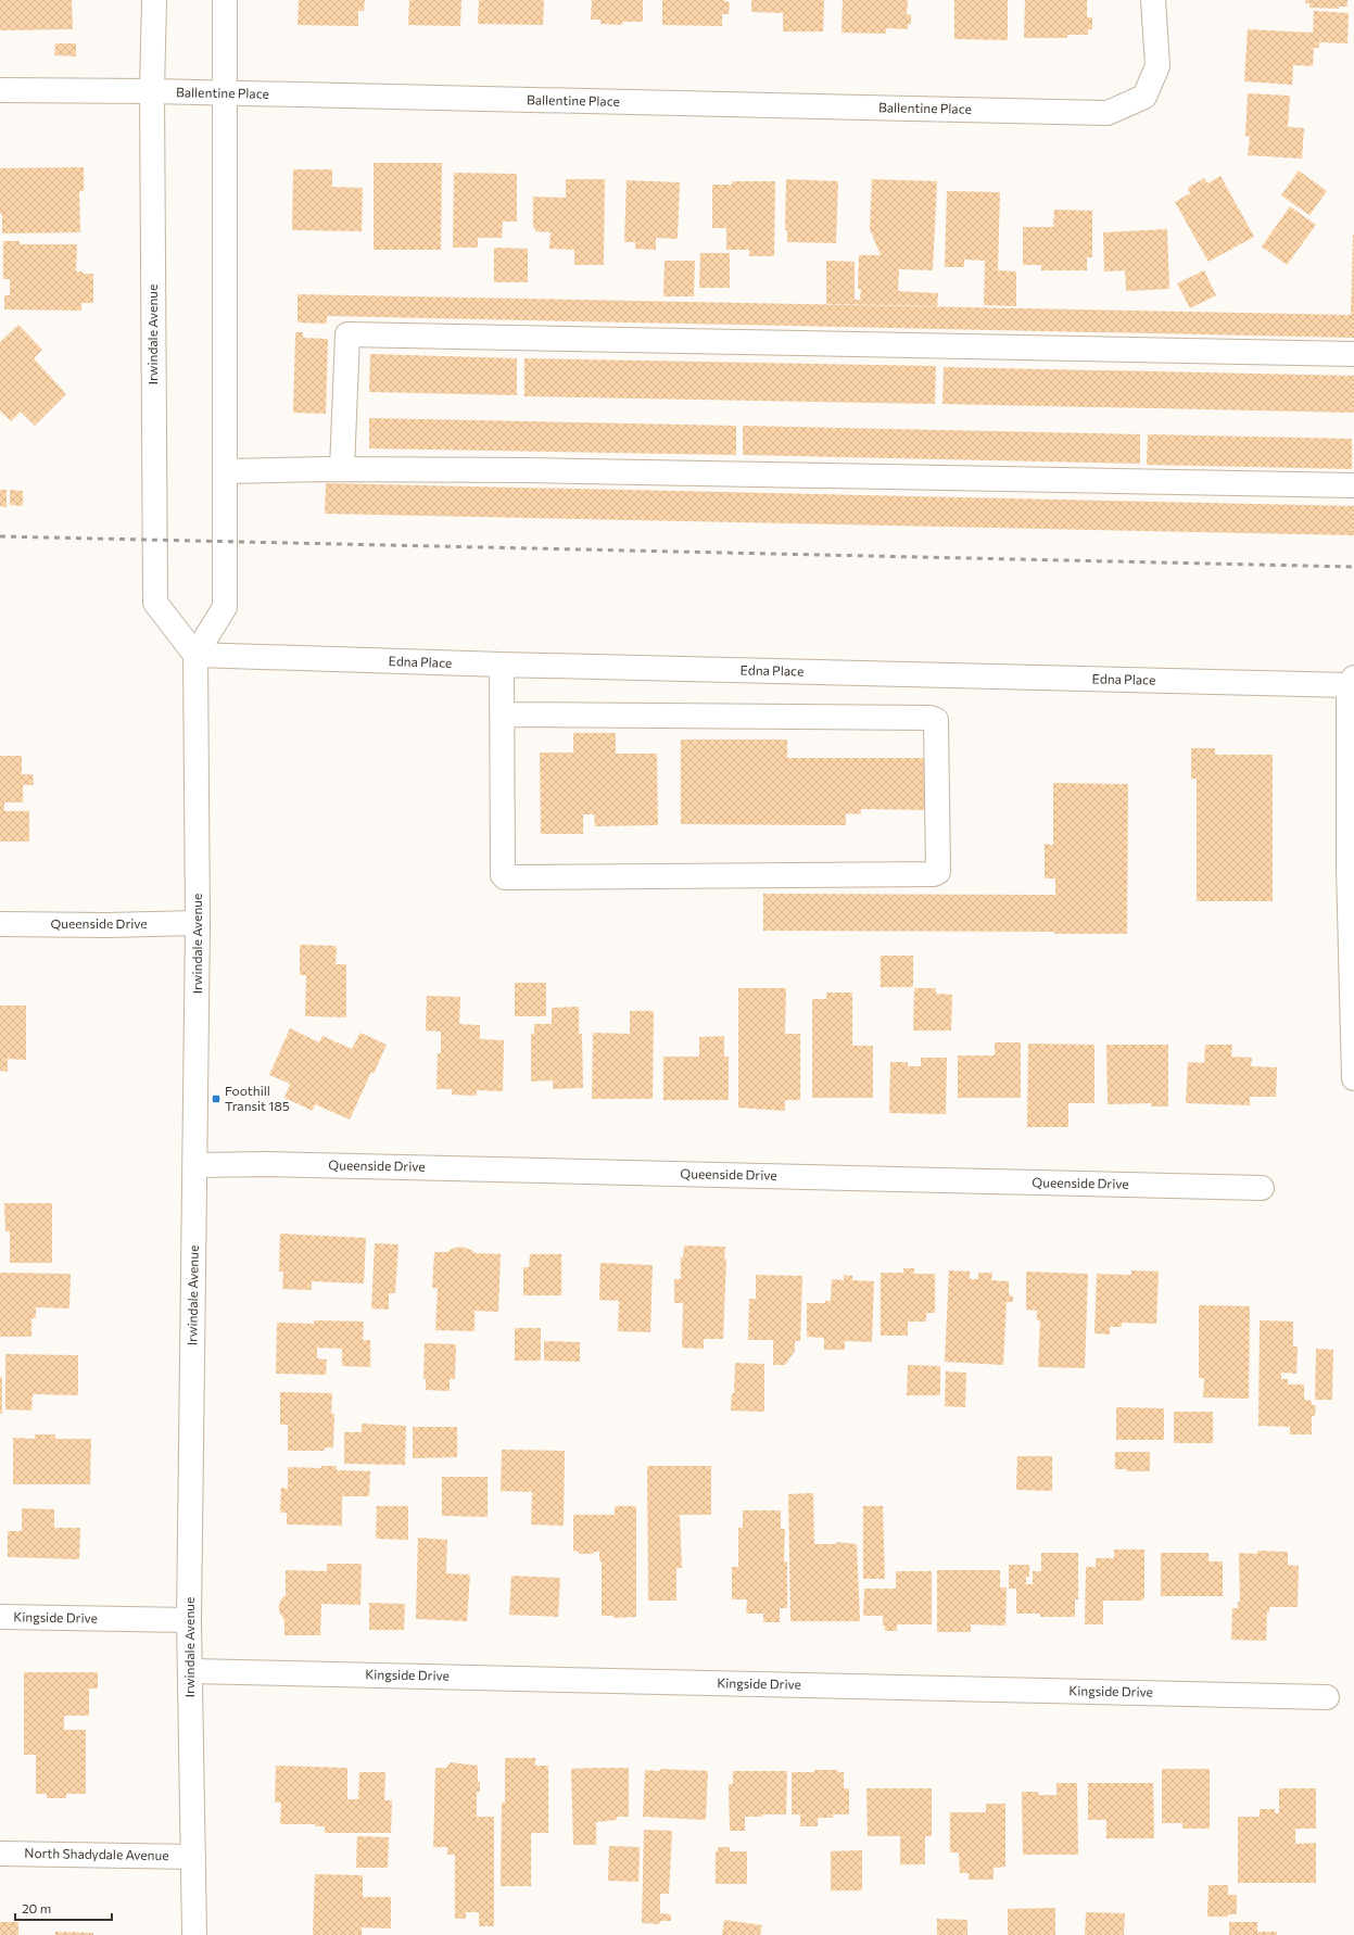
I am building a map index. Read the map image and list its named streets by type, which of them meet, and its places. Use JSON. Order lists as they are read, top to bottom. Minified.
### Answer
{"streets":{"street":["Ballentine Place","Irwindale Avenue","Edna Place","Queenside Drive","Kingside Drive","North Shadydale Avenue"]},"crossings":[["Ballentine Place","Irwindale Avenue"],["Irwindale Avenue","Edna Place"],["Irwindale Avenue","Queenside Drive"],["Irwindale Avenue","Kingside Drive"],["Irwindale Avenue","North Shadydale Avenue"]],"places":{"transit":["Foothill Transit 185"]},"scale_bar":"20 m"}
